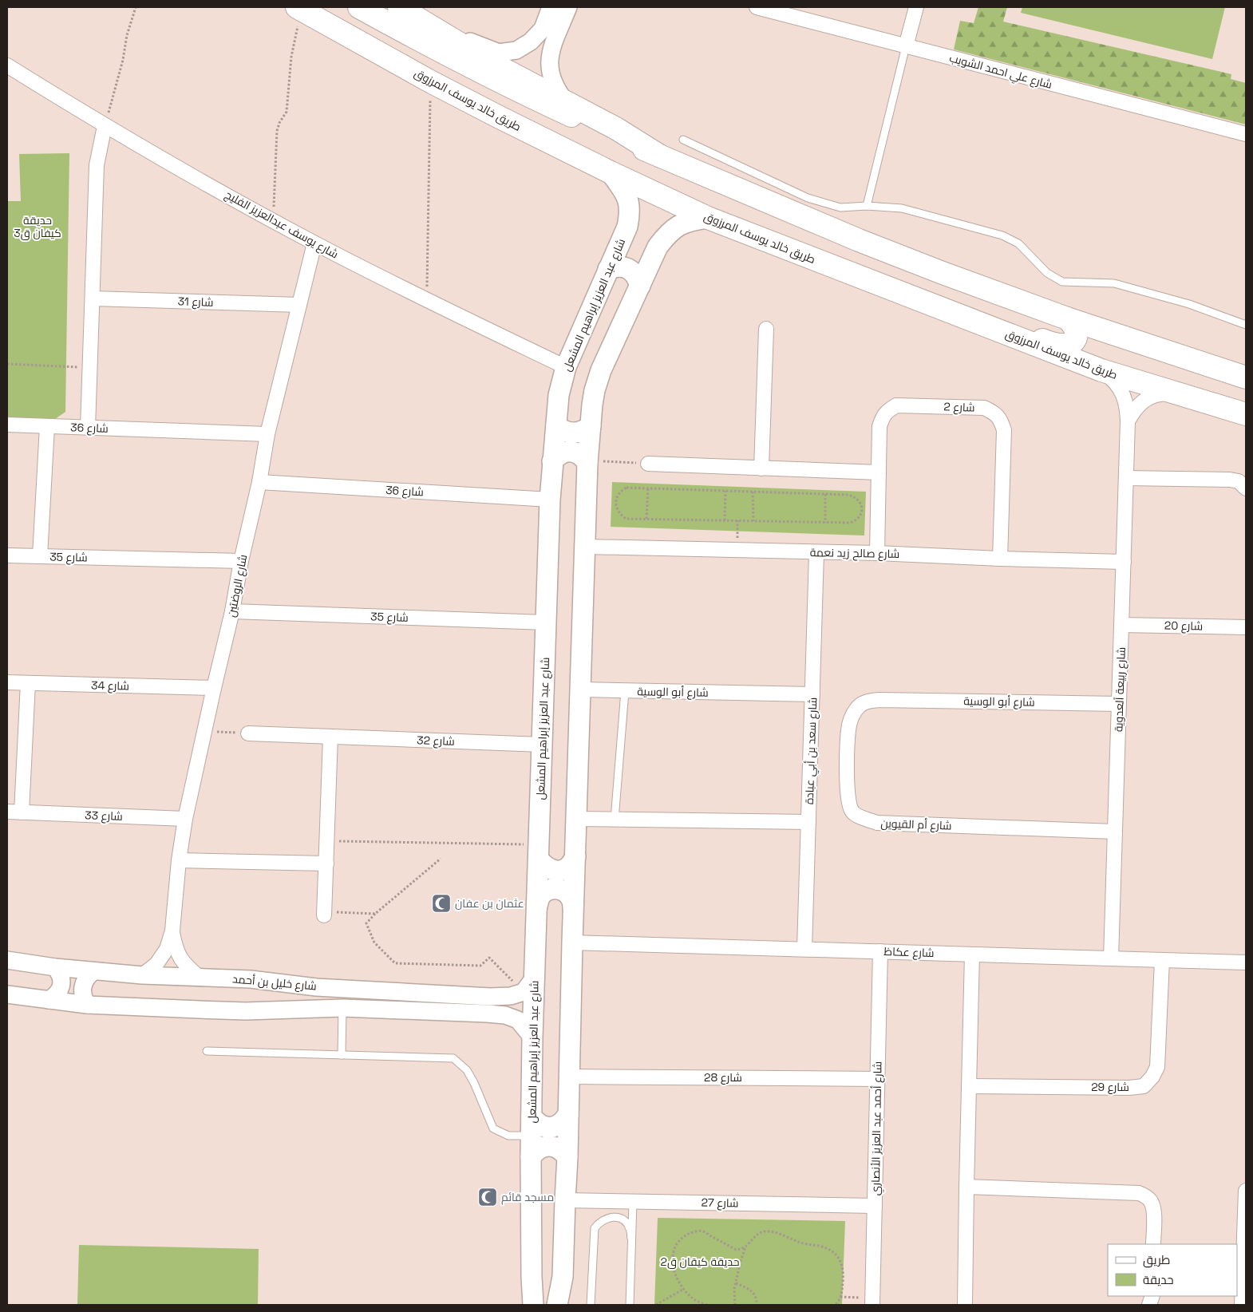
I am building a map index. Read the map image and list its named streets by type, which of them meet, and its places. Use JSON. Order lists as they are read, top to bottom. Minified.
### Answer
{"streets":{"main road":["طريق خالد يوسف المرزوق","شارع عبد العزيز إبراهيم المشعل"],"street":["شارع علي احمد الشويب","شارع يوسف عبدالعزيز الفليج","شارع 31","شارع 2","شارع 36","شارع صالح زيد نعمة","شارع 35","شارع الروضتين","شارع 20","شارع 34","شارع ربيعة آلعدوية","شارع أبو الوسية","شارع 32","شارع سعد بن أبي عبادة","شارع 33","شارع أم القيوين","شارع عكاظ","شارع خليل بن أحمد","شارع 28","شارع 29","شارع أحمد عبد العزيز الأنصاري","شارع 27"]},"crossings":[["طريق خالد يوسف المرزوق","شارع عبد العزيز إبراهيم المشعل"],["طريق خالد يوسف المرزوق","شارع ربيعة آلعدوية"],["شارع يوسف عبدالعزيز الفليج","شارع عبد العزيز إبراهيم المشعل"],["شارع يوسف عبدالعزيز الفليج","شارع الروضتين"],["شارع 31","شارع الروضتين"],["شارع عبد العزيز إبراهيم المشعل","شارع 36"],["شارع عبد العزيز إبراهيم المشعل","شارع 35"],["شارع عبد العزيز إبراهيم المشعل","شارع 32"],["شارع عبد العزيز إبراهيم المشعل","شارع خليل بن أحمد"],["شارع 2","شارع صالح زيد نعمة"],["شارع 36","شارع 35"],["شارع 36","شارع الروضتين"],["شارع صالح زيد نعمة","شارع ربيعة آلعدوية"],["شارع صالح زيد نعمة","شارع سعد بن أبي عبادة"],["شارع 35","شارع الروضتين"],["شارع الروضتين","شارع 34"],["شارع الروضتين","شارع 33"],["شارع الروضتين","شارع خليل بن أحمد"],["شارع 20","شارع ربيعة آلعدوية"],["شارع ربيعة آلعدوية","شارع أبو الوسية"],["شارع ربيعة آلعدوية","شارع أم القيوين"],["شارع ربيعة آلعدوية","شارع عكاظ"],["شارع أبو الوسية","شارع سعد بن أبي عبادة"],["شارع أبو الوسية","شارع أم القيوين"],["شارع سعد بن أبي عبادة","شارع عكاظ"],["شارع عكاظ","شارع 29"],["شارع عكاظ","شارع أحمد عبد العزيز الأنصاري"],["شارع 28","شارع أحمد عبد العزيز الأنصاري"],["شارع أحمد عبد العزيز الأنصاري","شارع 27"]],"parks":["حديقة كيفان ق3","حديقة كيقان ق2"],"places":{"mosque":["عثمان بن عفان","مسجد قائم"]},"legend":["طريق","حديقة"]}
